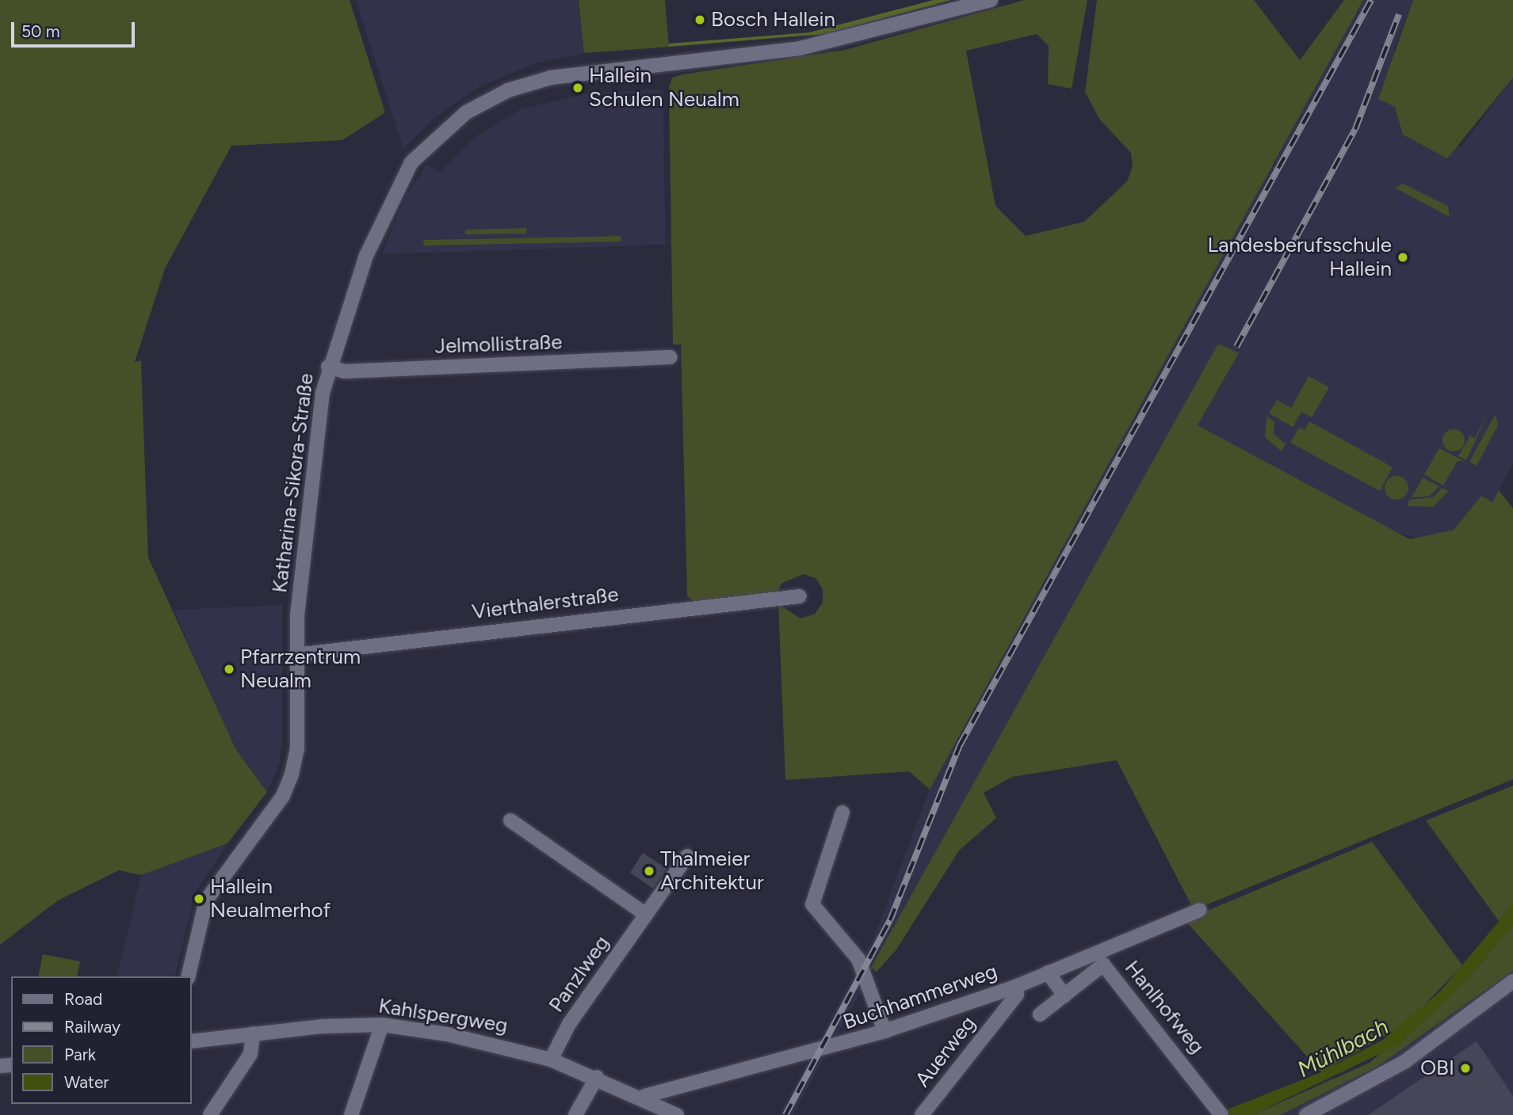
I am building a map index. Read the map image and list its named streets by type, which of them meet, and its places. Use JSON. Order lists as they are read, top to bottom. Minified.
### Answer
{"streets":{"street":["Jelmollistraße","Katharina-Sikora-Straße","Vierthalerstraße","Panzlweg","Buchhammerweg","Hanlhofweg","Kahlspergweg","Auerweg"]},"crossings":[["Jelmollistraße","Katharina-Sikora-Straße"],["Katharina-Sikora-Straße","Vierthalerstraße"],["Panzlweg","Kahlspergweg"],["Buchhammerweg","Kahlspergweg"],["Buchhammerweg","Auerweg"]],"water":["Mühlbach"],"places":["Bosch Hallein","Hallein Schulen Neualm","Landesberufsschule Hallein","Pfarrzentrum Neualm","Thalmeier Architektur","Hallein Neualmerhof","OBI"],"legend":["Road","Railway","Park","Water"],"scale_bar":"50 m"}
